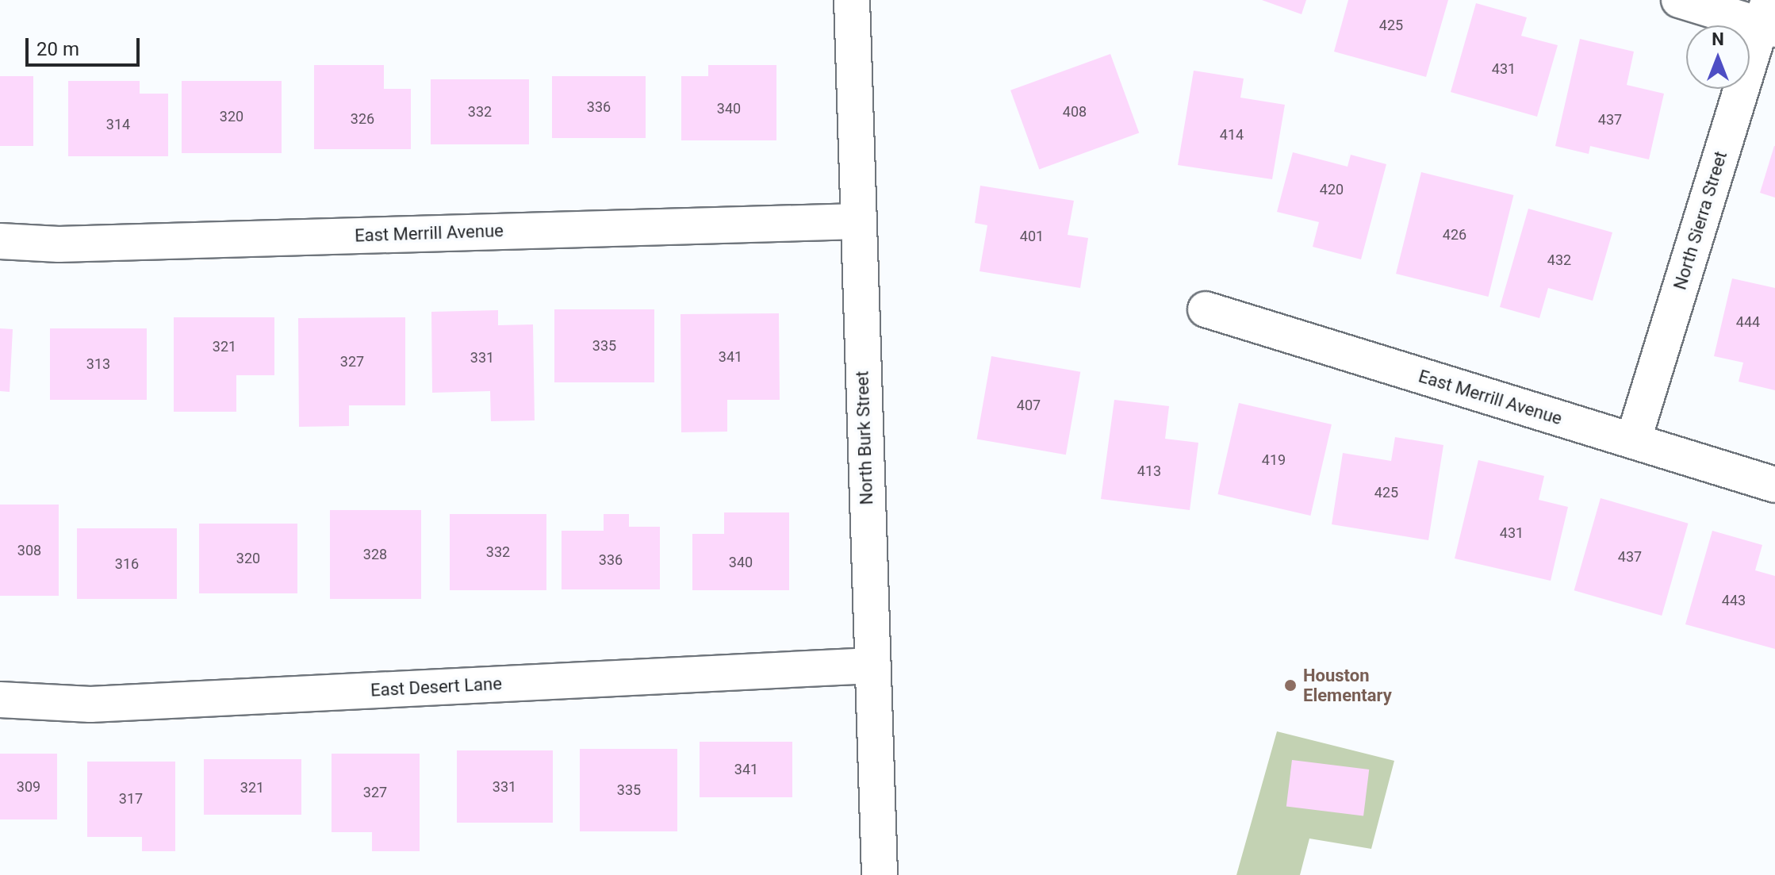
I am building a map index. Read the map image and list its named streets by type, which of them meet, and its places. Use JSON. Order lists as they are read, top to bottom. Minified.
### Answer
{"streets":{"street":["North Sierra Street","East Merrill Avenue","North Burk Street","East Desert Lane"]},"crossings":[["North Sierra Street","East Merrill Avenue"],["East Merrill Avenue","North Burk Street"],["North Burk Street","East Desert Lane"]],"places":["Houston Elementary"],"house_numbers":["425","431","336","340","332","408","320","326","437","314","414","420","426","401","432","444","335","321","341","331","327","313","407","419","413","425","431","308","332","328","437","320","336","340","316","443","341","309","331","321","335","327","317"],"scale_bar":"20 m","north":"top"}
